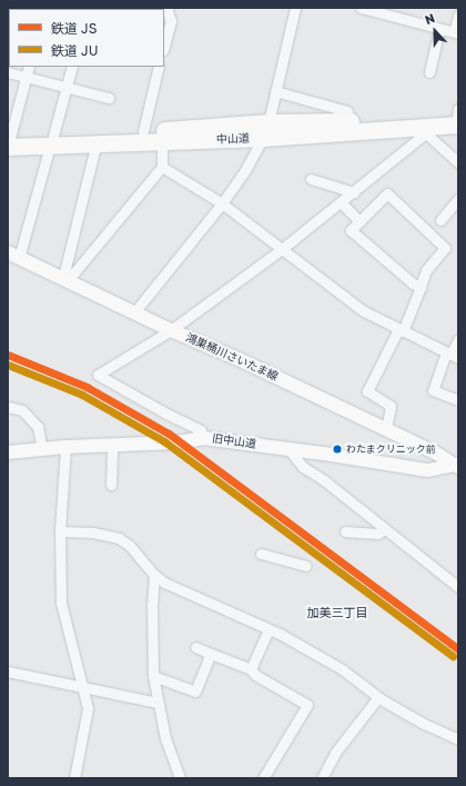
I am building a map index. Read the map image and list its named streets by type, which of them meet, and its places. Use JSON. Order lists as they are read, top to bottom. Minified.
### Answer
{"streets":{"highway":["中山道"],"main road":["鴻巣桶川さいたま線","旧中山道"]},"crossings":[["鴻巣桶川さいたま線","旧中山道"]],"districts":["加美三丁目"],"places":["わたまクリニック前"],"lines":["rail line JS","rail line JU"],"legend":["鉄道 JS","鉄道 JU"],"north":"top"}
